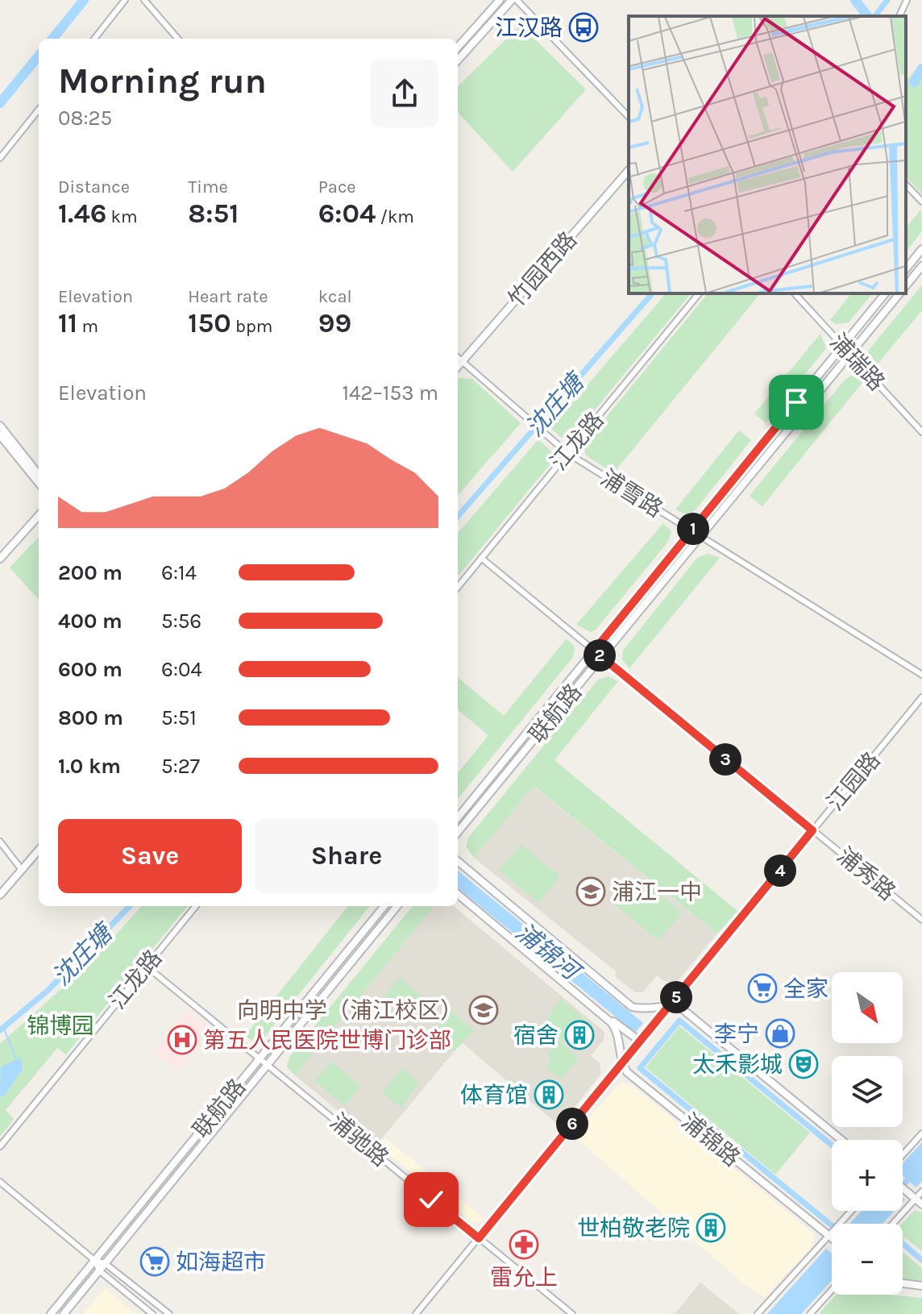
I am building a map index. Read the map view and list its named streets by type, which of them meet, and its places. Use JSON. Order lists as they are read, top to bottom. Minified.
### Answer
{"streets":{"street":["竹园西路","浦瑞路","江龙路","浦雪路","联航路","江园路","浦秀路","浦驰路","浦锦路"]},"crossings":[["竹园西路","浦雪路"],["浦瑞路","联航路"],["江龙路","浦雪路"],["江龙路","浦秀路"],["江龙路","浦驰路"],["浦雪路","联航路"],["联航路","浦秀路"],["联航路","浦驰路"],["江园路","浦秀路"],["江园路","浦驰路"],["江园路","浦锦路"]],"water":["沈庄塘","浦锦河"],"parks":["锦博园"],"places":{"bus stop":["江汉路"],"school or university":["浦江一中","向明中学（浦江校区）"],"supermarket":["全家","如海超市"],"shop":["李宁"],"building":["宿舍","体育馆","世柏敬老院"],"hospital":["第五人民医院世博门诊部"],"theatre":["太禾影城"],"pharmacy":["雷允上"]},"north":"bottom right","page":{"heading":["Morning run","08:25"],"stats":[["Distance","1.46 km"],["Time","8:51"],["Pace","6:04 /km"],["Elevation","11 m"],["Heart rate","150 bpm"],["kcal","99"]],"chart":["Elevation","142–153 m"],"pins":["1","2","3","4","5","6"],"list":[{"name":"200 m","note":"6:14"},{"name":"400 m","note":"5:56"},{"name":"600 m","note":"6:04"},{"name":"800 m","note":"5:51"},{"name":"1.0 km","note":"5:27"}],"buttons":["Save","Share"],"map_buttons":["+","−"]}}
